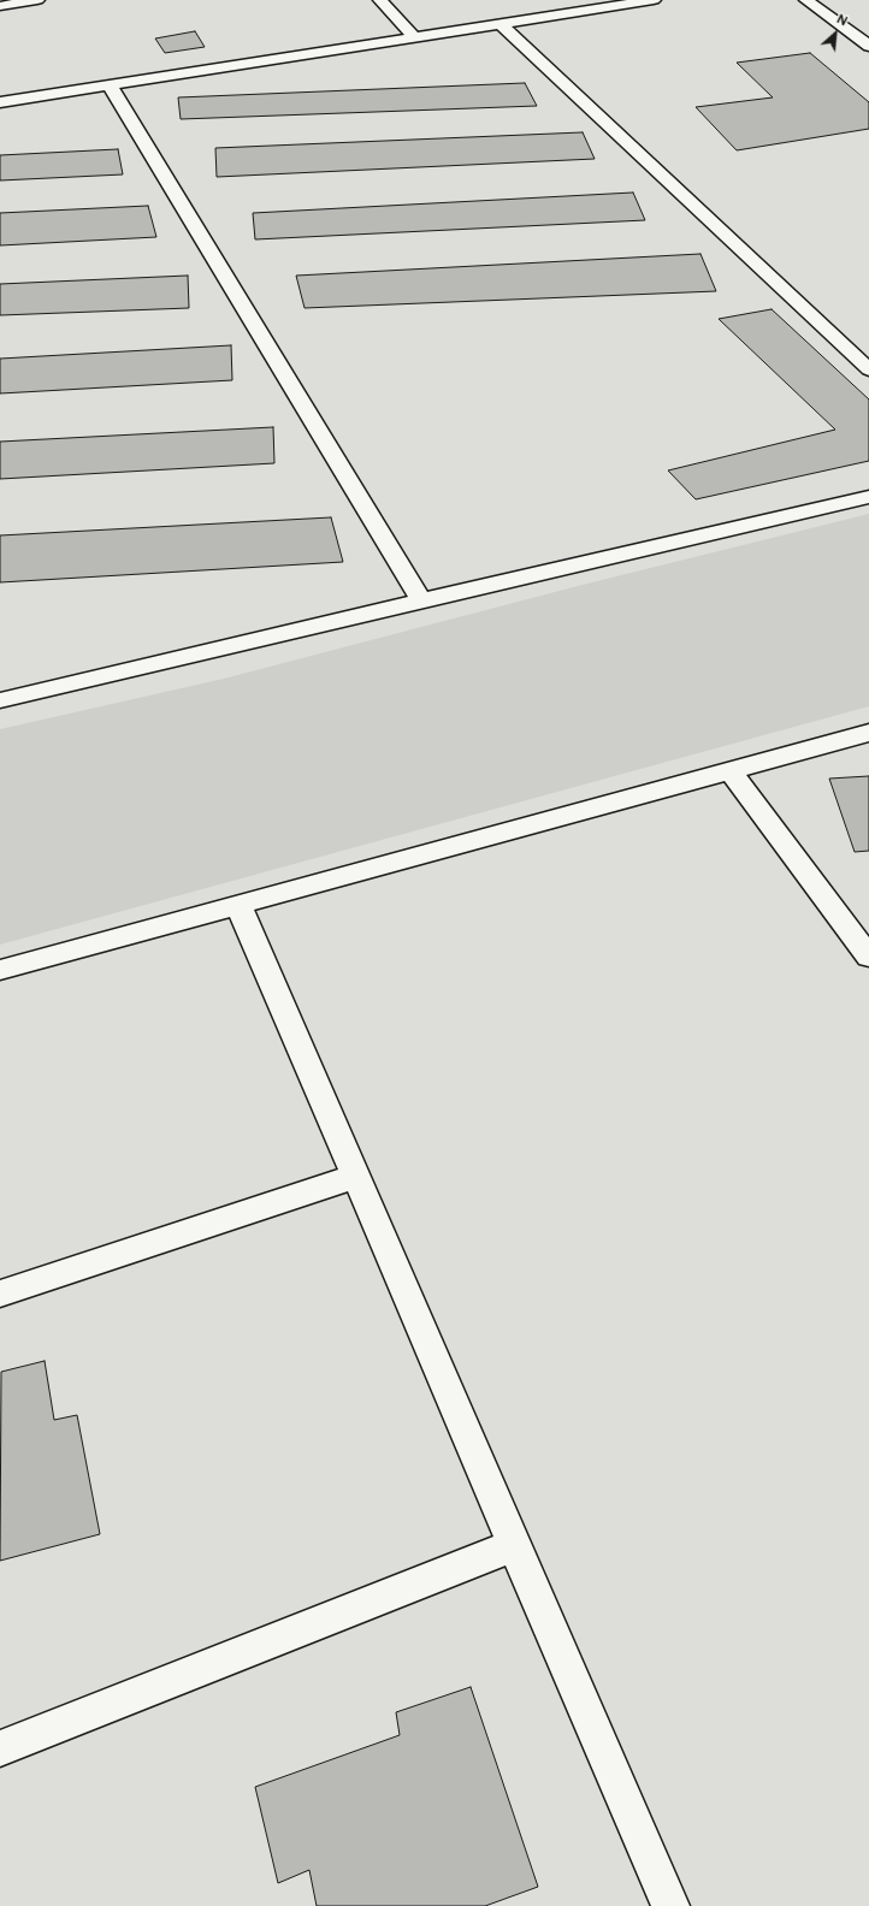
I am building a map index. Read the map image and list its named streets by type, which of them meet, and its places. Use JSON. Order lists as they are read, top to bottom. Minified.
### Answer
{"north":"top right"}
